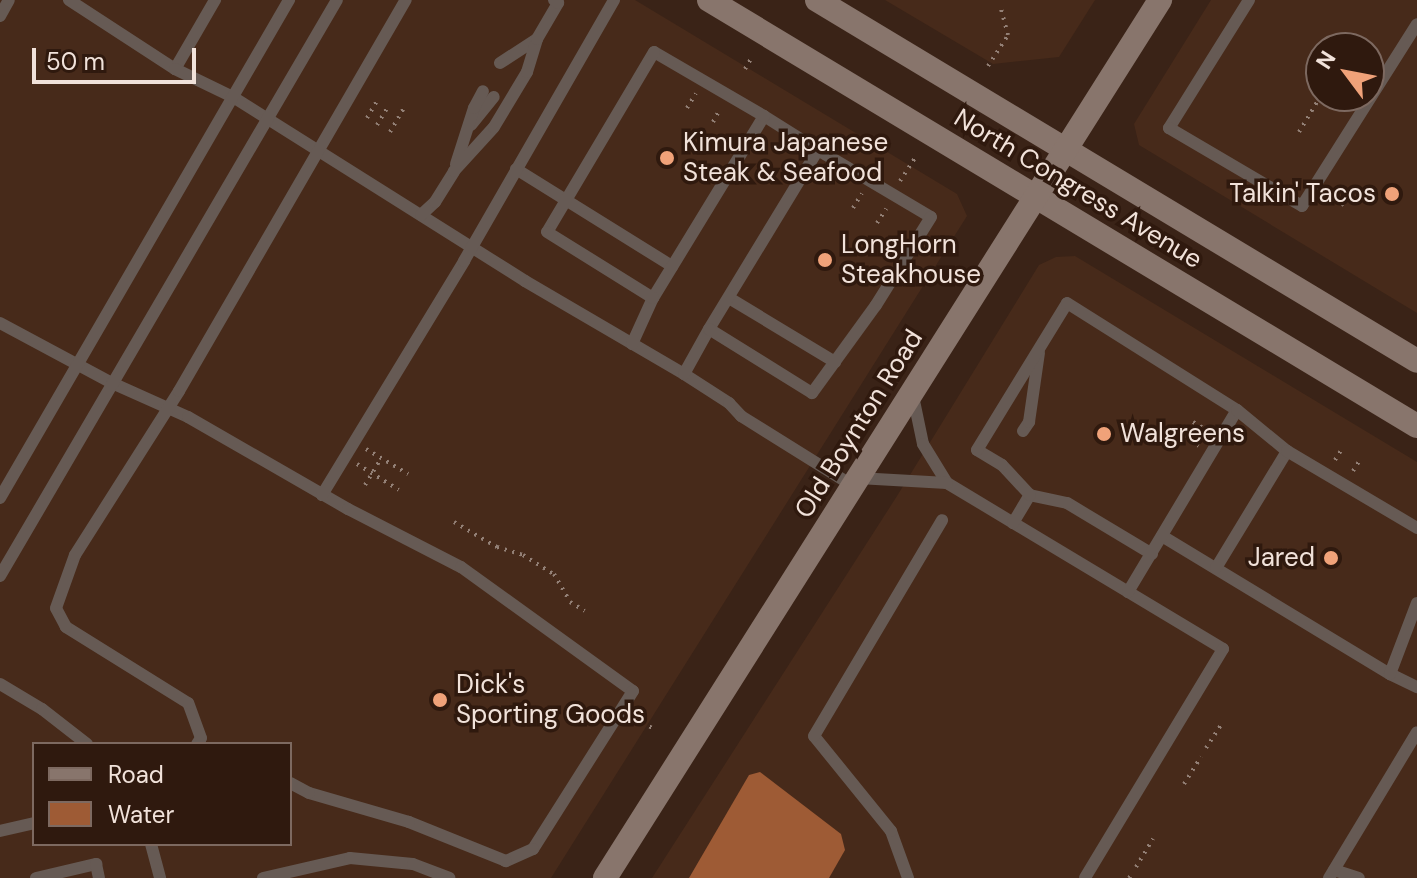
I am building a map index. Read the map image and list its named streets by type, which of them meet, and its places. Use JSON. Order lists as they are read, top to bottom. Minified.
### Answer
{"streets":{"main road":["North Congress Avenue","Old Boynton Road"]},"crossings":[["North Congress Avenue","Old Boynton Road"]],"places":["Kimura Japanese Steak & Seafood","Talkin' Tacos","LongHorn Steakhouse","Walgreens","Jared","Dick's Sporting Goods"],"legend":["Road","Water"],"scale_bar":"50 m","north":"top left"}
